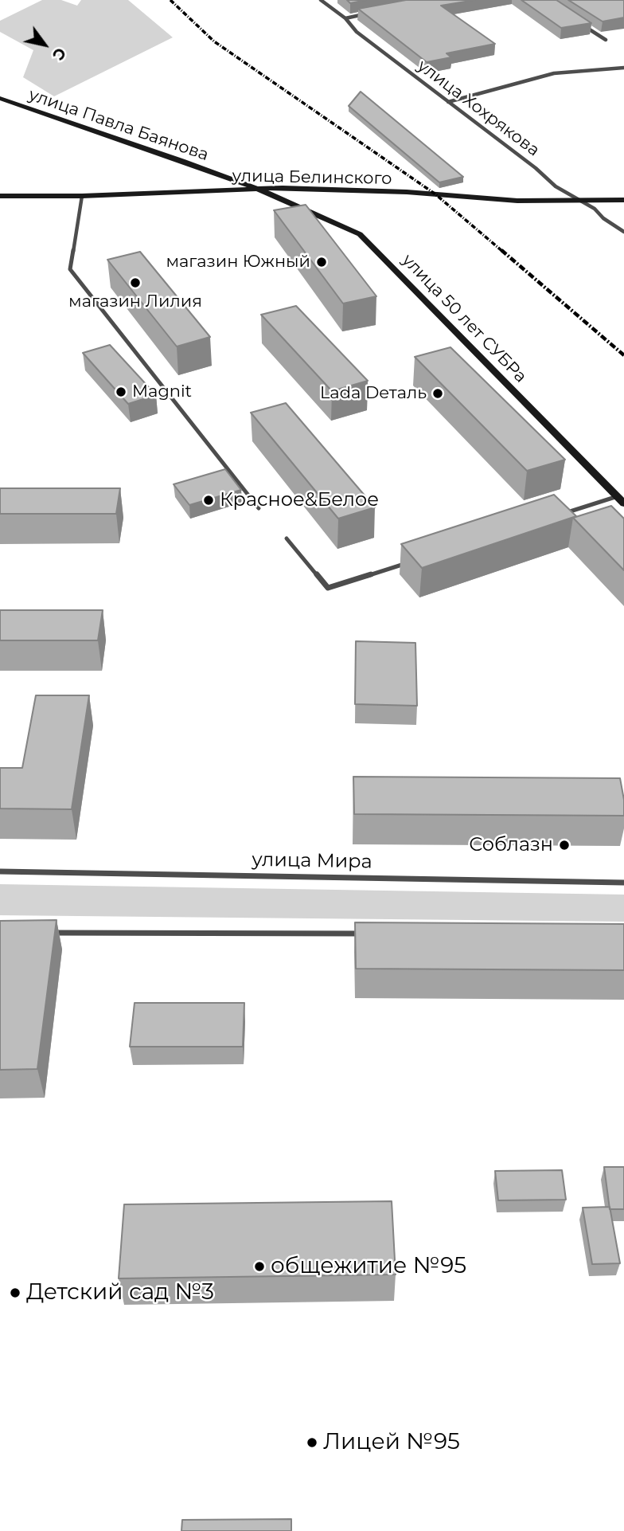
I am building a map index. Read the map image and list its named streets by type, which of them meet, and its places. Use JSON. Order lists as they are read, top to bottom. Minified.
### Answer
{"streets":{"street":["улица Хохрякова","улица Павла Баянова","улица Белинского","улица 50 лет СУБРа","улица Мира"]},"crossings":[["улица Хохрякова","улица Белинского"],["улица Павла Баянова","улица Белинского"],["улица Павла Баянова","улица 50 лет СУБРа"],["улица Белинского","улица 50 лет СУБРа"]],"places":["магазин Южный","магазин Лилия","Magnit","Lada Dеталь","Красное&Белое","Соблазн","общежитие №95","Детский сад №3","Лицей №95"],"north":"bottom right"}
